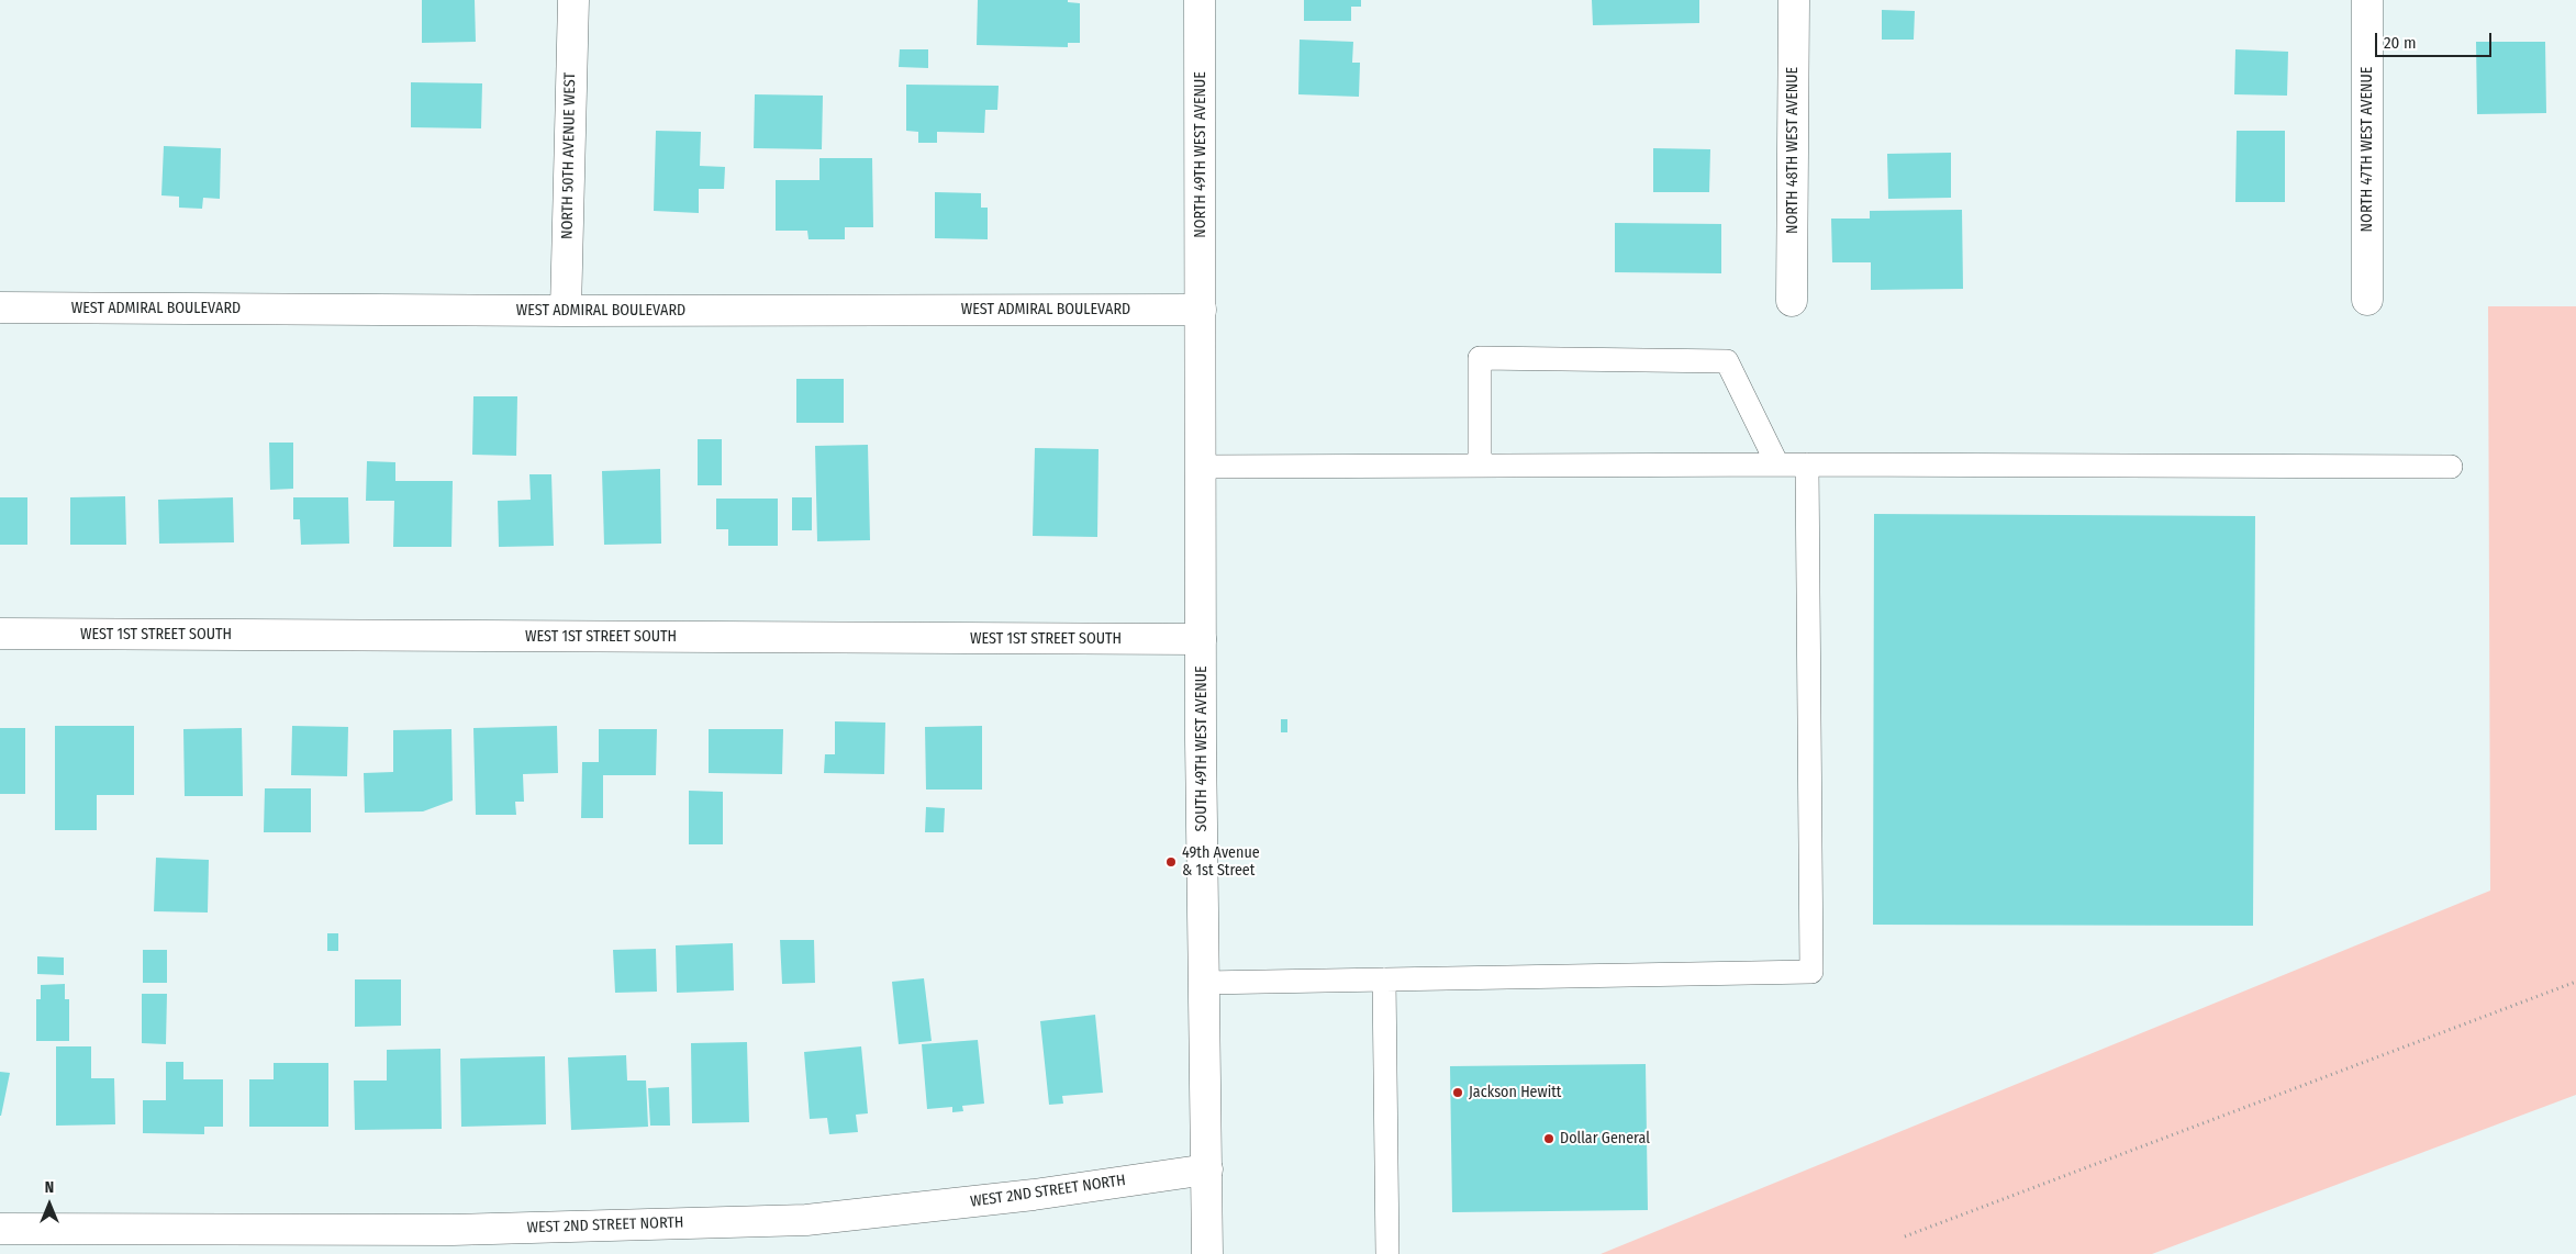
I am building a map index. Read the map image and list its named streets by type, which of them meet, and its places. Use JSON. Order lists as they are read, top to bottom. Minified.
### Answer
{"streets":{"street":["NORTH 47TH WEST AVENUE","NORTH 48TH WEST AVENUE","NORTH 49TH WEST AVENUE","NORTH 50TH AVENUE WEST","WEST ADMIRAL BOULEVARD","WEST 1ST STREET SOUTH","SOUTH 49TH WEST AVENUE","WEST 2ND STREET NORTH"]},"crossings":[["NORTH 49TH WEST AVENUE","WEST ADMIRAL BOULEVARD"],["NORTH 49TH WEST AVENUE","SOUTH 49TH WEST AVENUE"],["NORTH 50TH AVENUE WEST","WEST ADMIRAL BOULEVARD"],["WEST ADMIRAL BOULEVARD","SOUTH 49TH WEST AVENUE"],["WEST 1ST STREET SOUTH","SOUTH 49TH WEST AVENUE"],["SOUTH 49TH WEST AVENUE","WEST 2ND STREET NORTH"]],"places":["49th Avenue & 1st Street","Jackson Hewitt","Dollar General"],"scale_bar":"20 m","north":"top"}
